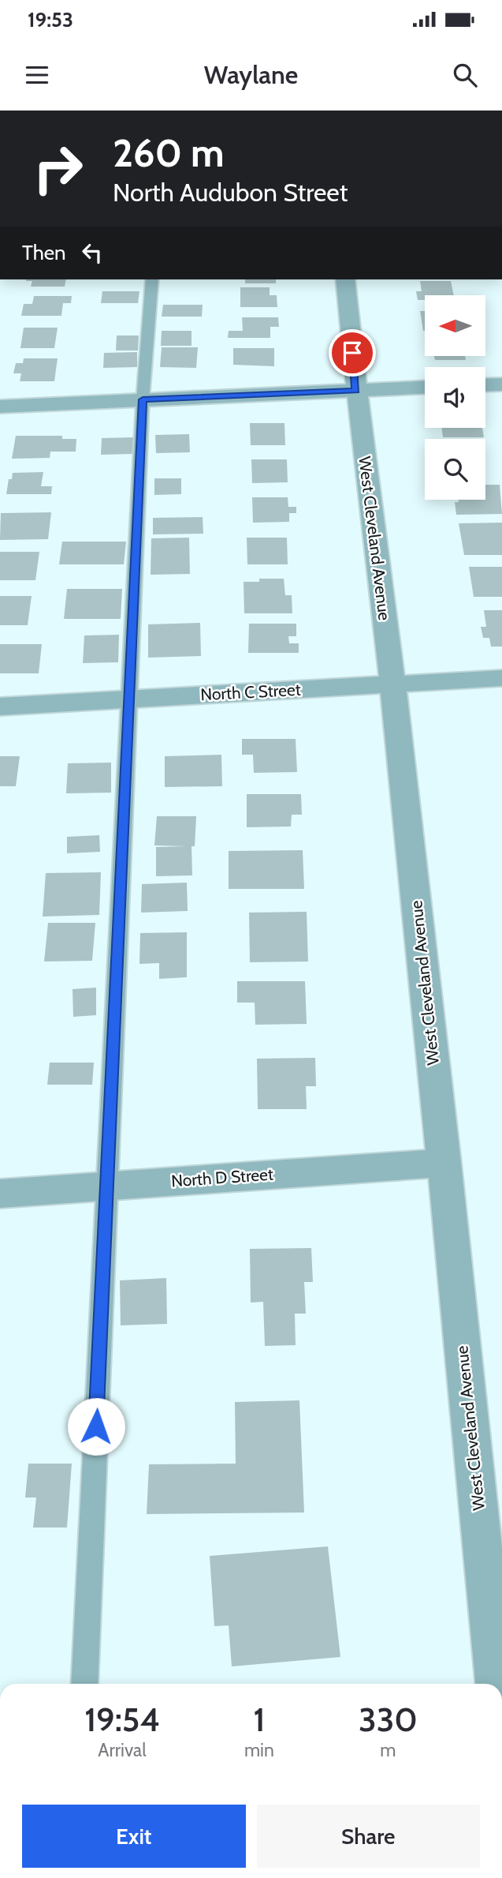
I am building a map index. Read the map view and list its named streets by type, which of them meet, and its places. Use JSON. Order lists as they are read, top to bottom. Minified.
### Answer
{"streets":{"street":["West Cleveland Avenue","North C Street","North D Street"]},"crossings":[["West Cleveland Avenue","North C Street"],["West Cleveland Avenue","North D Street"]],"north":"left","page":{"status":"19:53","header":"Waylane","turn":["260 m","North Audubon Street"],"then":"Then","eta":["19:54","Arrival","1","min","330","m"],"buttons":["Exit","Share"]}}
